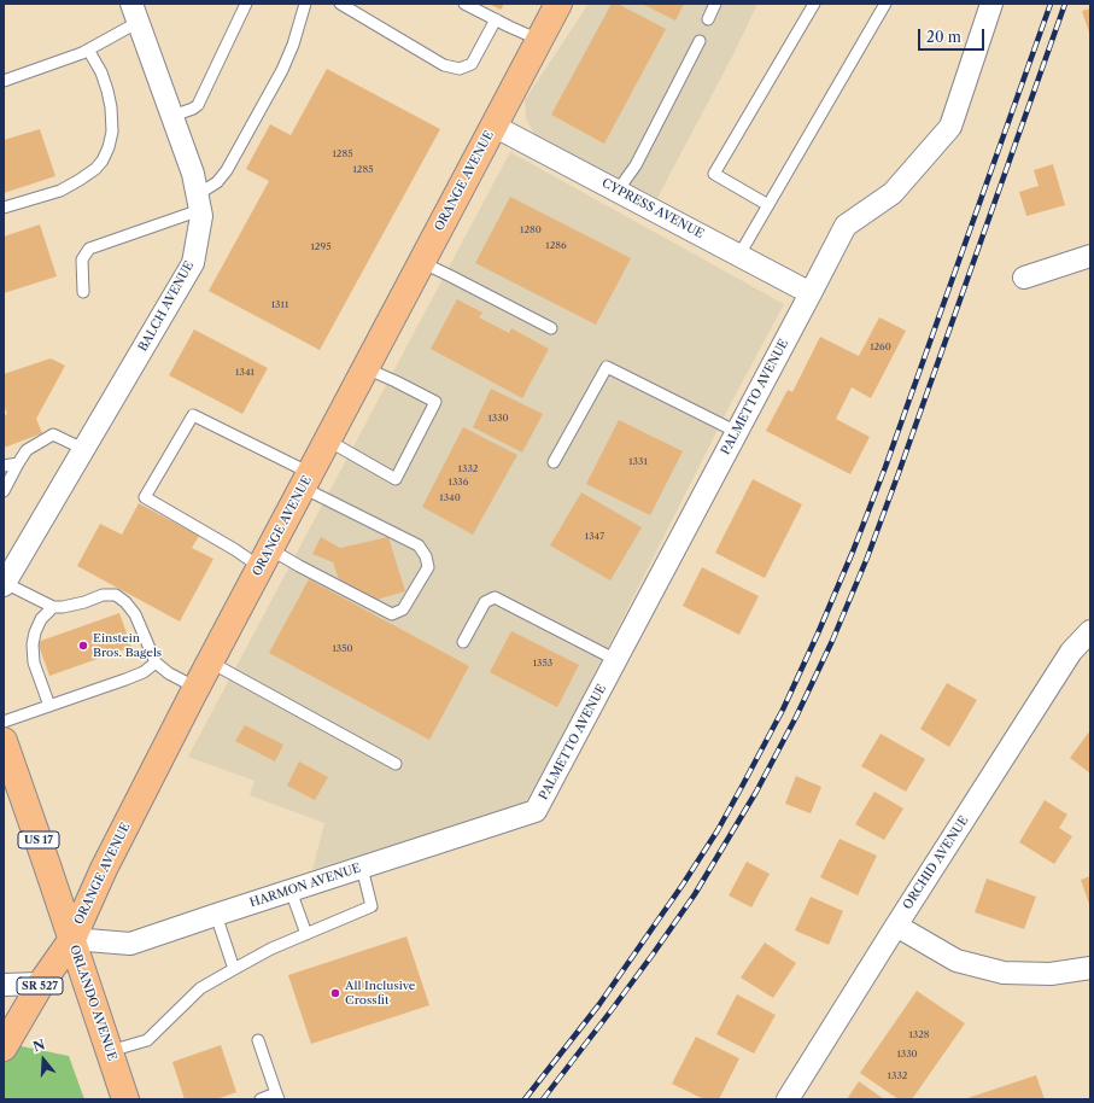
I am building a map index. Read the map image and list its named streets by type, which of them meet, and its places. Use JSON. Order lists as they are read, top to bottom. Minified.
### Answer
{"streets":{"main road":["ORANGE AVENUE","US 17","SR 527","ORLANDO AVENUE"],"street":["CYPRESS AVENUE","BALCH AVENUE","PALMETTO AVENUE","ORCHID AVENUE","HARMON AVENUE"]},"crossings":[["ORANGE AVENUE","CYPRESS AVENUE"],["ORANGE AVENUE","HARMON AVENUE"],["ORANGE AVENUE","ORLANDO AVENUE"],["CYPRESS AVENUE","PALMETTO AVENUE"],["PALMETTO AVENUE","HARMON AVENUE"],["HARMON AVENUE","ORLANDO AVENUE"]],"places":["Einstein Bros. Bagels","All Inclusive Crossfit"],"house_numbers":["1285","1285","1280","1286","1295","1311","1260","1341","1330","1331","1332","1336","1340","1347","1350","1353","1328","1330","1332"],"scale_bar":"20 m","north":"top"}
